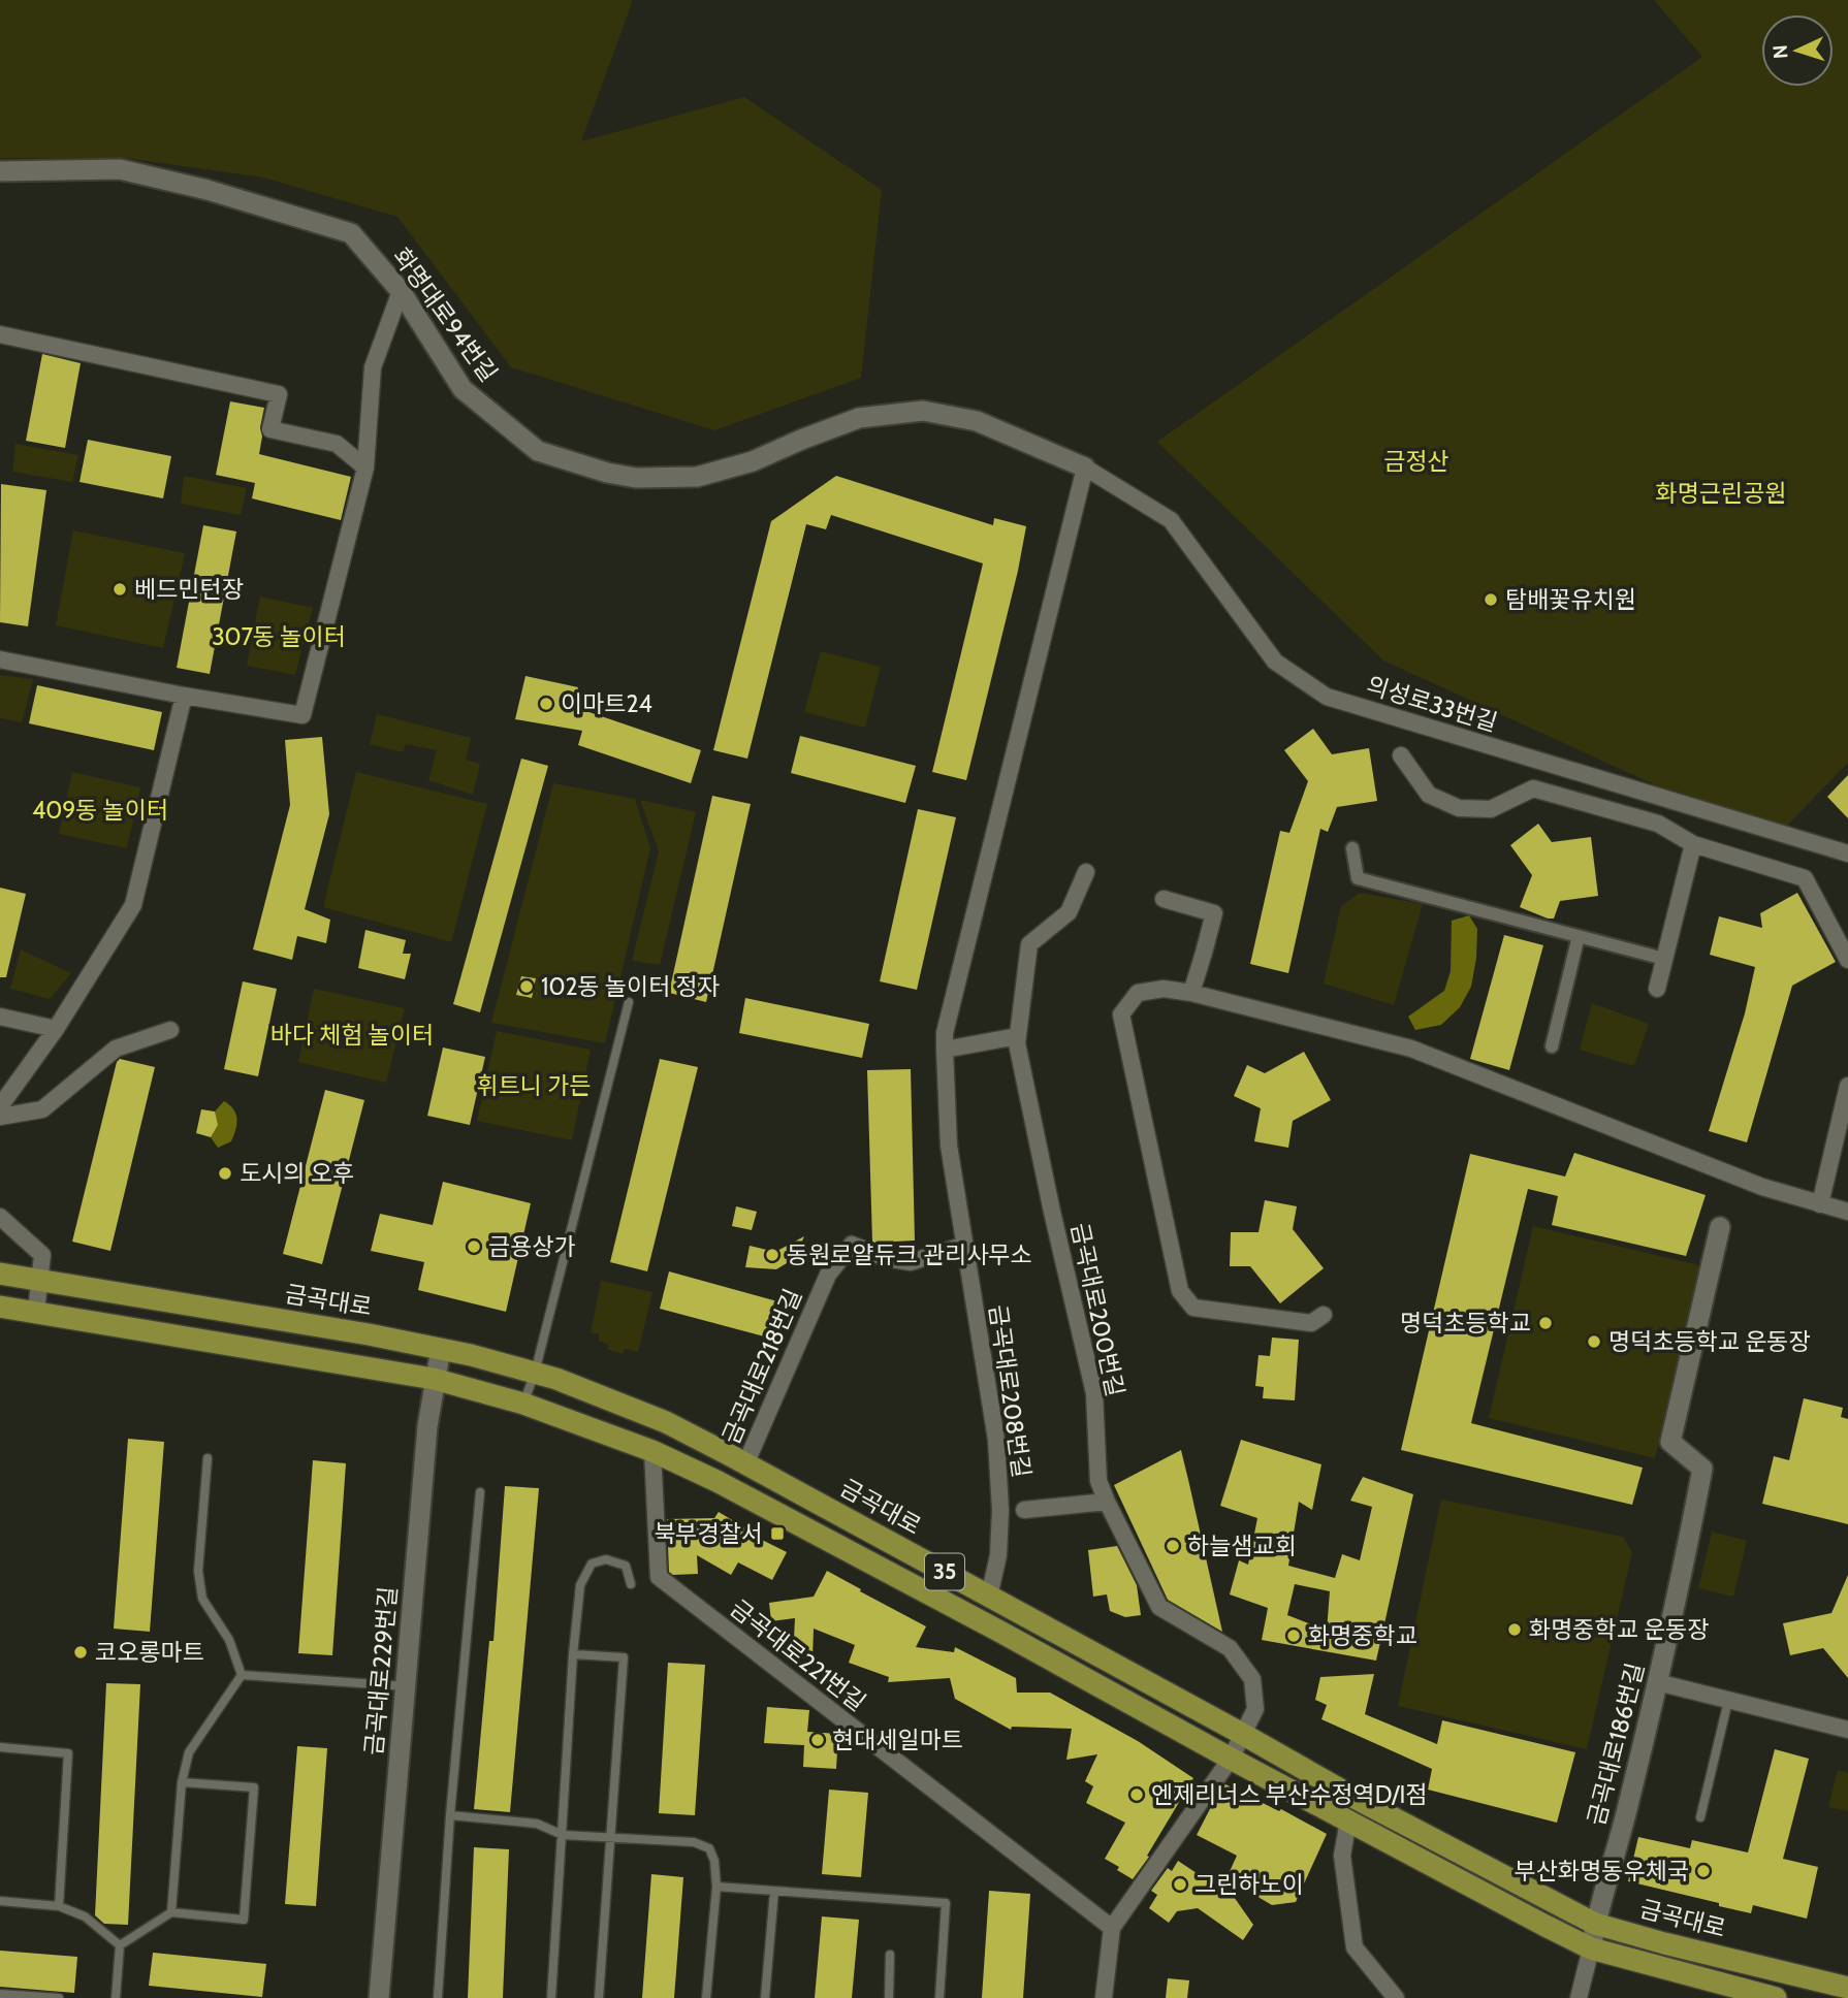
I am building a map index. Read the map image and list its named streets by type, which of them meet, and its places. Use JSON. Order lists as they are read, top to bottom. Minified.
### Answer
{"streets":{"main road":["금곡대로","35"],"street":["화명대로94번길","의성로33번길","금곡대로200번길","금곡대로218번길","금곡대로208번길","금곡대로221번길","금곡대로229번길","금곡대로186번길"]},"crossings":[["화명대로94번길","의성로33번길"],["화명대로94번길","금곡대로208번길"],["의성로33번길","금곡대로208번길"],["금곡대로","금곡대로200번길"],["금곡대로","금곡대로218번길"],["금곡대로","금곡대로208번길"],["금곡대로","금곡대로229번길"],["금곡대로","금곡대로186번길"],["금곡대로200번길","35"],["금곡대로200번길","금곡대로221번길"],["금곡대로218번길","금곡대로208번길"],["35","금곡대로221번길"],["35","금곡대로229번길"],["35","금곡대로186번길"]],"parks":["금정산","화명근린공원","307동 놀이터","409동 놀이터","바다 체험 놀이터","휘트니 가든"],"places":{"other":["베드민턴장","탐배꽃유치원","이마트24","102동 놀이터 정자","도시의 오후","금용상가","동원로얄듀크 관리사무소","명덕초등학교","명덕초등학교 운동장","하늘샘교회","화명중학교 운동장","화명중학교","코오롱마트","현대세일마트","엔제리너스 부산수정역D/I점","부산화명동우체국","그린하노이"],"transit":["북부경찰서"]},"north":"left"}
